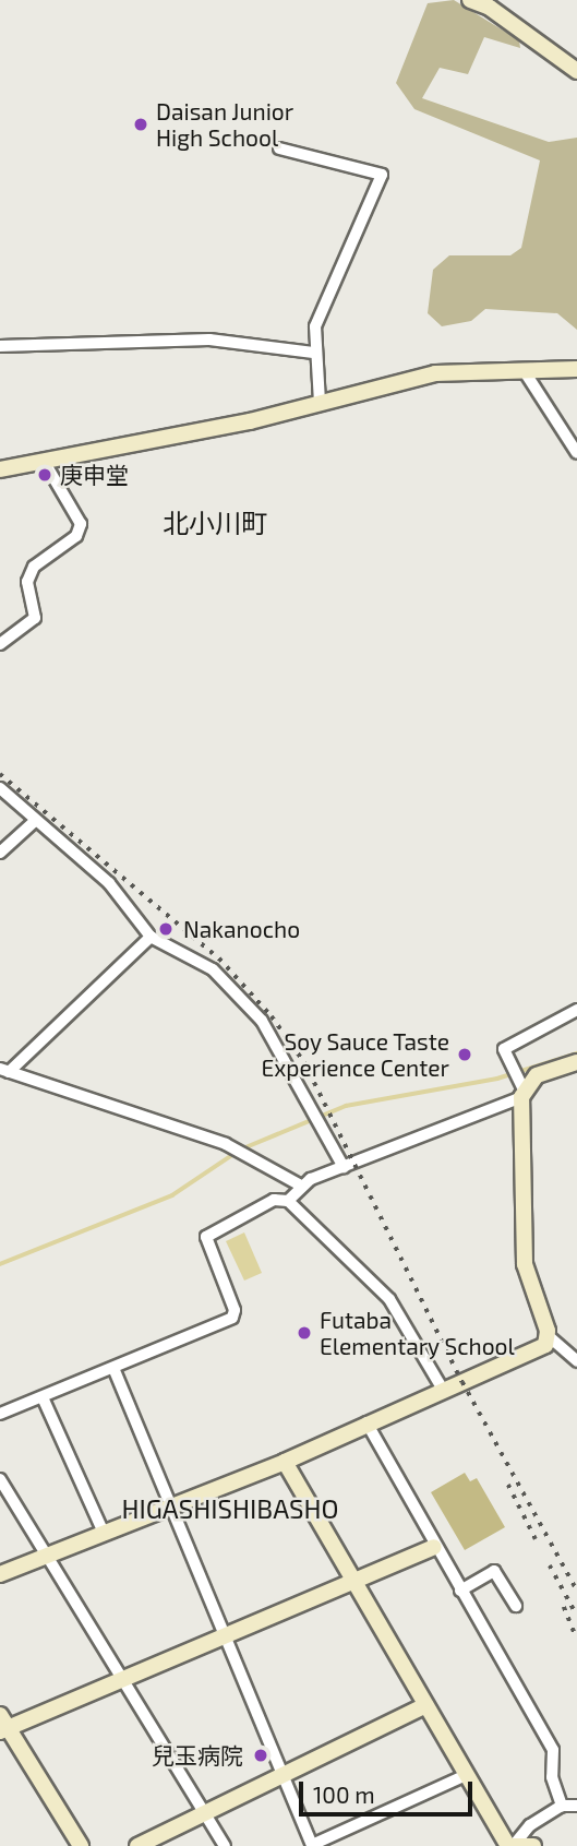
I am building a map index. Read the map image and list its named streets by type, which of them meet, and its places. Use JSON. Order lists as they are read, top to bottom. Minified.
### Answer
{"districts":["北小川町","HIGASHISHIBASHO"],"places":["Daisan Junior High School","庚申堂","Nakanocho","Soy Sauce Taste Experience Center","Futaba Elementary School","兒玉病院"],"scale_bar":"100 m"}
